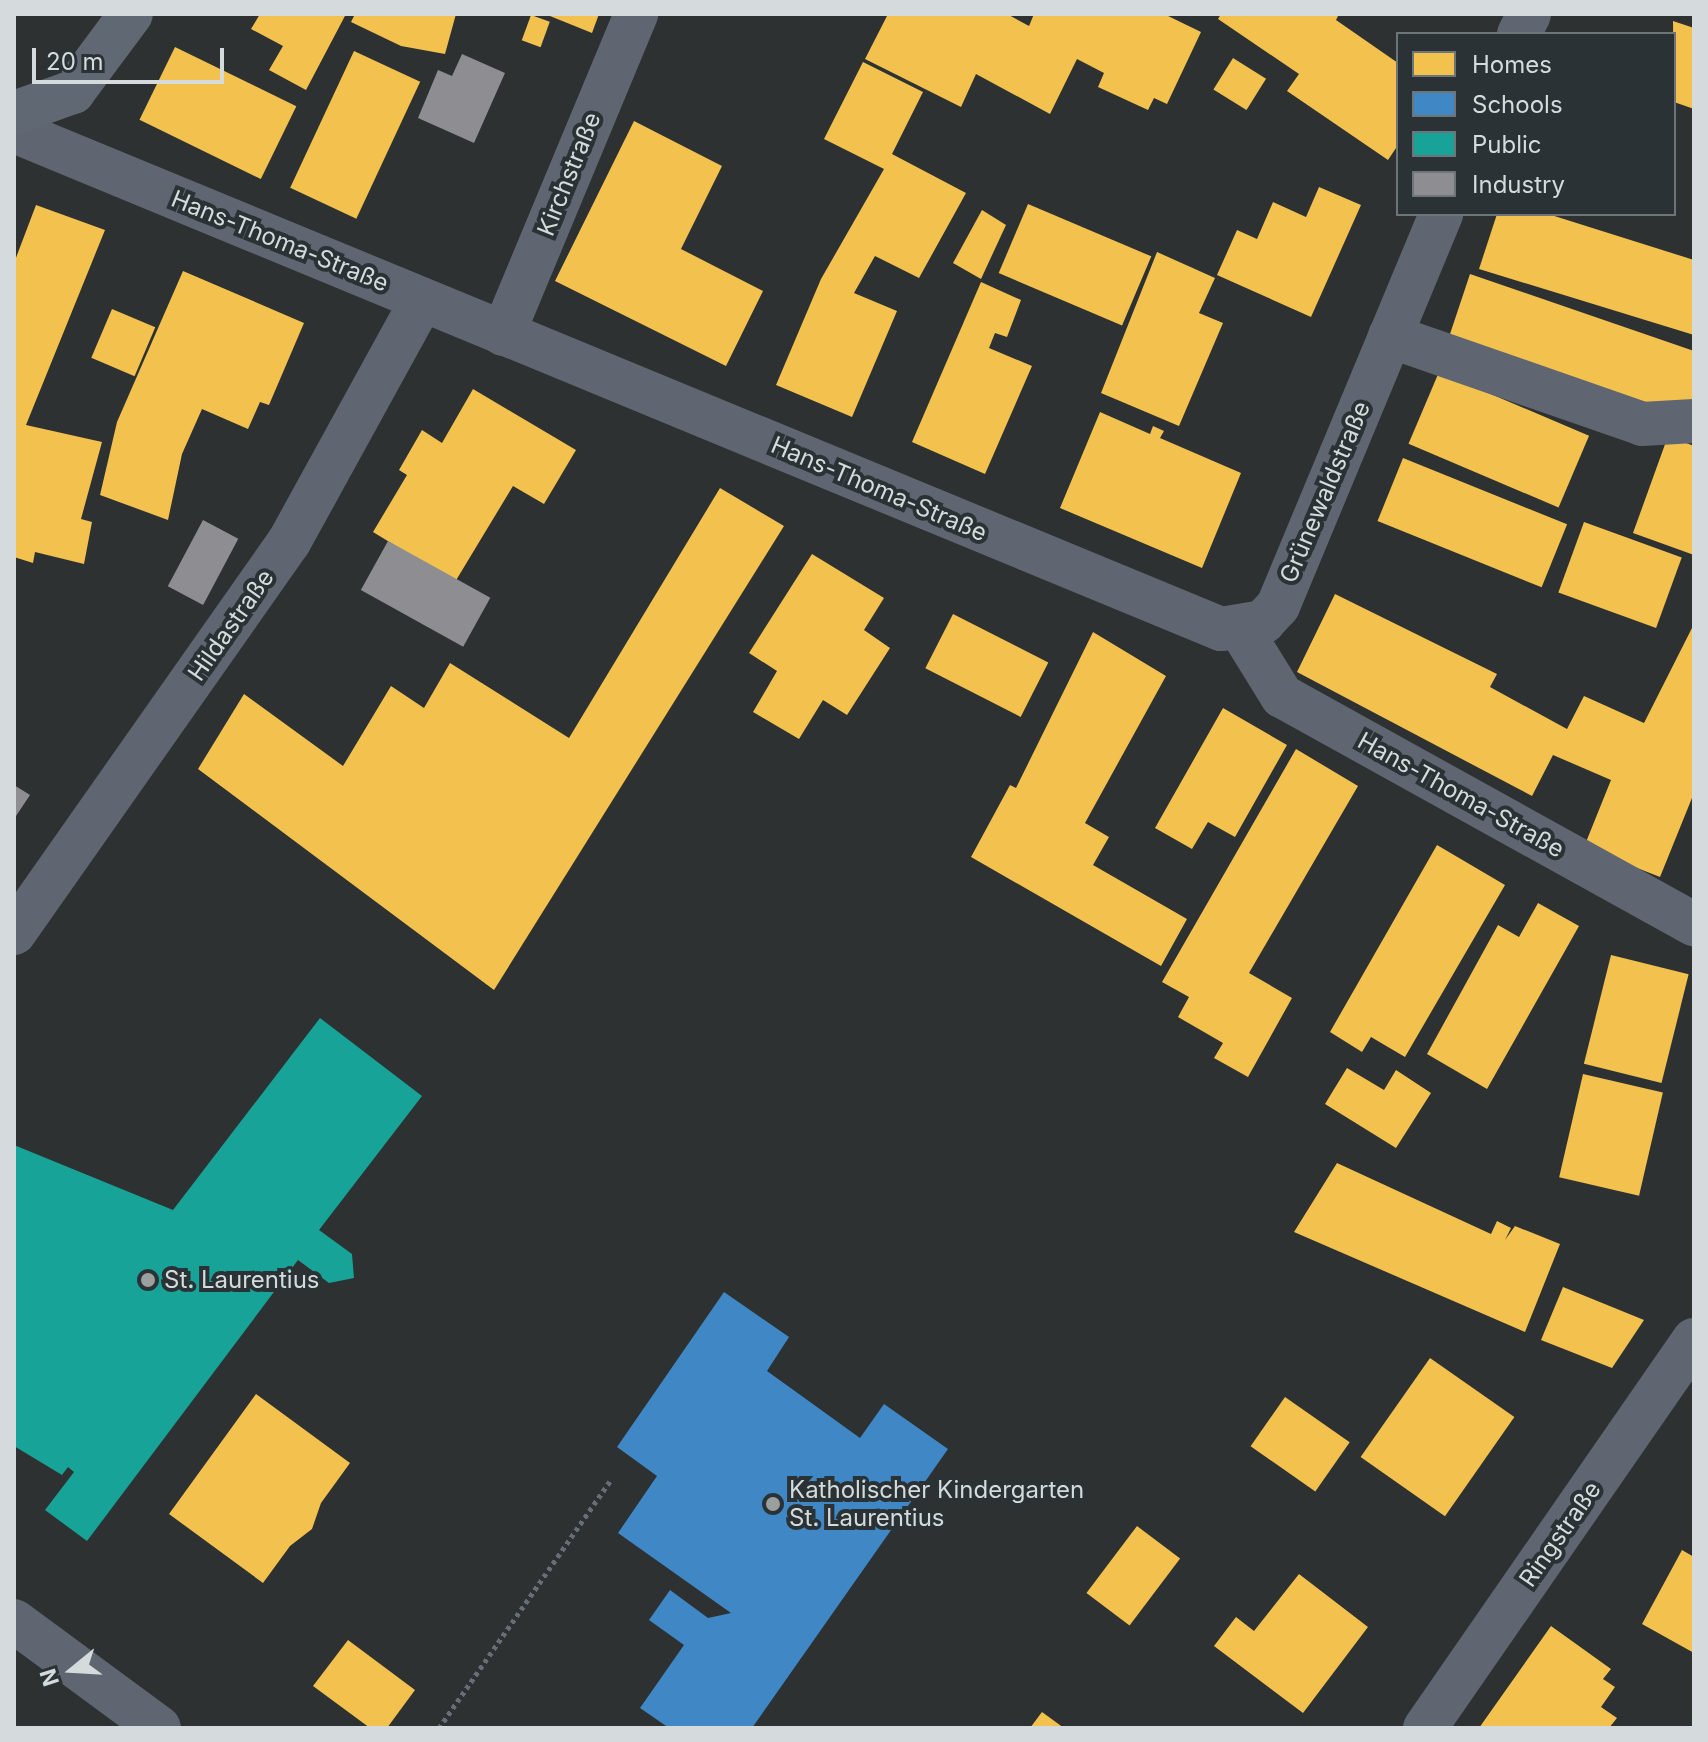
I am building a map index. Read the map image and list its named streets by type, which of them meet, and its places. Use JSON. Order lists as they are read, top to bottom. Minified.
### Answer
{"streets":{"street":["Kirchstraße","Hans-Thoma-Straße","Grünewaldstraße","Hildastraße","Ringstraße"]},"crossings":[["Kirchstraße","Hans-Thoma-Straße"],["Hans-Thoma-Straße","Grünewaldstraße"],["Hans-Thoma-Straße","Hildastraße"]],"places":["St. Laurentius","Katholischer Kindergarten St. Laurentius"],"legend":["Homes","Schools","Public","Industry"],"scale_bar":"20 m","north":"left"}
